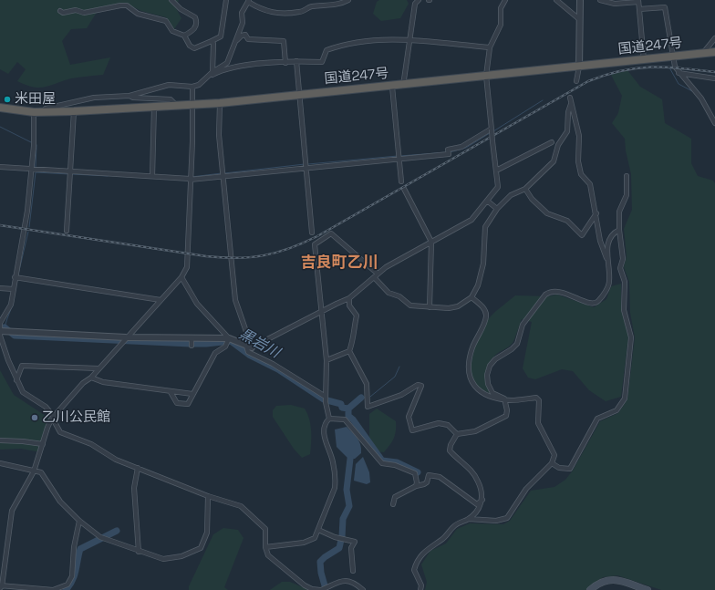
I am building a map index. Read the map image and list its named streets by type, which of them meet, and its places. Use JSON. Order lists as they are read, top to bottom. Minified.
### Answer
{"streets":{"highway":["国道247号"]},"districts":["吉良町乙川"],"water":["黒岩川"],"places":["米田屋","乙川公民館"]}
